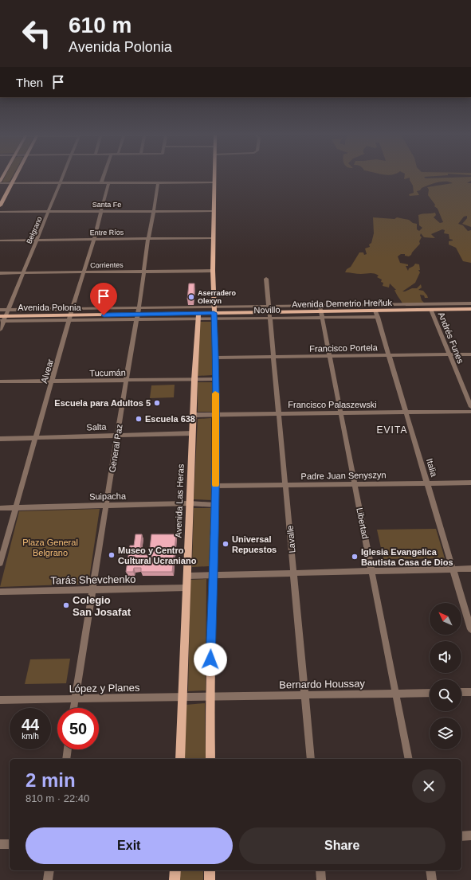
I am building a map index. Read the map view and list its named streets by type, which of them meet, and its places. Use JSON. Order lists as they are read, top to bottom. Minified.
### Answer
{"streets":{"main road":["Avenida Demetrio Hreñuk","Avenida Polonia","Avenida Las Heras"],"street":["Santa Fe","Belgrano","Entre Ríos","Corrientes","Andrés Funes","Francisco Portela","Alvear","Tucumán","Francisco Palaszewski","Salta","General Paz","Italia","Padre Juan Senyszyn","Suipacha","Libertad","Lavalle","Tarás Shevchenko","Bernardo Houssay","López y Planes"]},"crossings":[["Santa Fe","Belgrano"],["Santa Fe","Alvear"],["Santa Fe","General Paz"],["Belgrano","Entre Ríos"],["Belgrano","Corrientes"],["Belgrano","Avenida Polonia"],["Entre Ríos","Alvear"],["Entre Ríos","General Paz"],["Corrientes","Alvear"],["Corrientes","General Paz"],["Avenida Demetrio Hreñuk","Avenida Polonia"],["Avenida Demetrio Hreñuk","Andrés Funes"],["Avenida Demetrio Hreñuk","Italia"],["Avenida Demetrio Hreñuk","Libertad"],["Avenida Demetrio Hreñuk","Lavalle"],["Avenida Polonia","Alvear"],["Avenida Polonia","General Paz"],["Avenida Polonia","Avenida Las Heras"],["Andrés Funes","Francisco Portela"],["Francisco Portela","Italia"],["Francisco Portela","Libertad"],["Francisco Portela","Lavalle"],["Alvear","Tucumán"],["Alvear","Salta"],["Alvear","Suipacha"],["Tucumán","General Paz"],["Tucumán","Avenida Las Heras"],["Francisco Palaszewski","Italia"],["Francisco Palaszewski","Avenida Las Heras"],["Francisco Palaszewski","Libertad"],["Francisco Palaszewski","Lavalle"],["Salta","General Paz"],["Salta","Avenida Las Heras"],["General Paz","Suipacha"],["General Paz","Tarás Shevchenko"],["General Paz","López y Planes"],["Italia","Padre Juan Senyszyn"],["Padre Juan Senyszyn","Libertad"],["Padre Juan Senyszyn","Lavalle"],["Suipacha","Avenida Las Heras"],["Avenida Las Heras","Tarás Shevchenko"],["Avenida Las Heras","López y Planes"],["Libertad","Bernardo Houssay"],["Lavalle","Bernardo Houssay"],["Bernardo Houssay","López y Planes"]],"districts":["EVITA"],"parks":["Plaza General Belgrano"],"places":["Aserradero Olexyn","Escuela para Adultos 5","Escuela 638","Universal Repuestos","Museo y Centro Cultural Ucraniano","Iglesia Evangelica Bautista Casa de Dios","Colegio San Josafat"],"north":"top left","page":{"turn":["610 m","Avenida Polonia"],"then":"Then","speed":"44 km/h","limit":"50","heading":["2 min","810 m · 22:40"],"buttons":["Exit","Share"]}}
